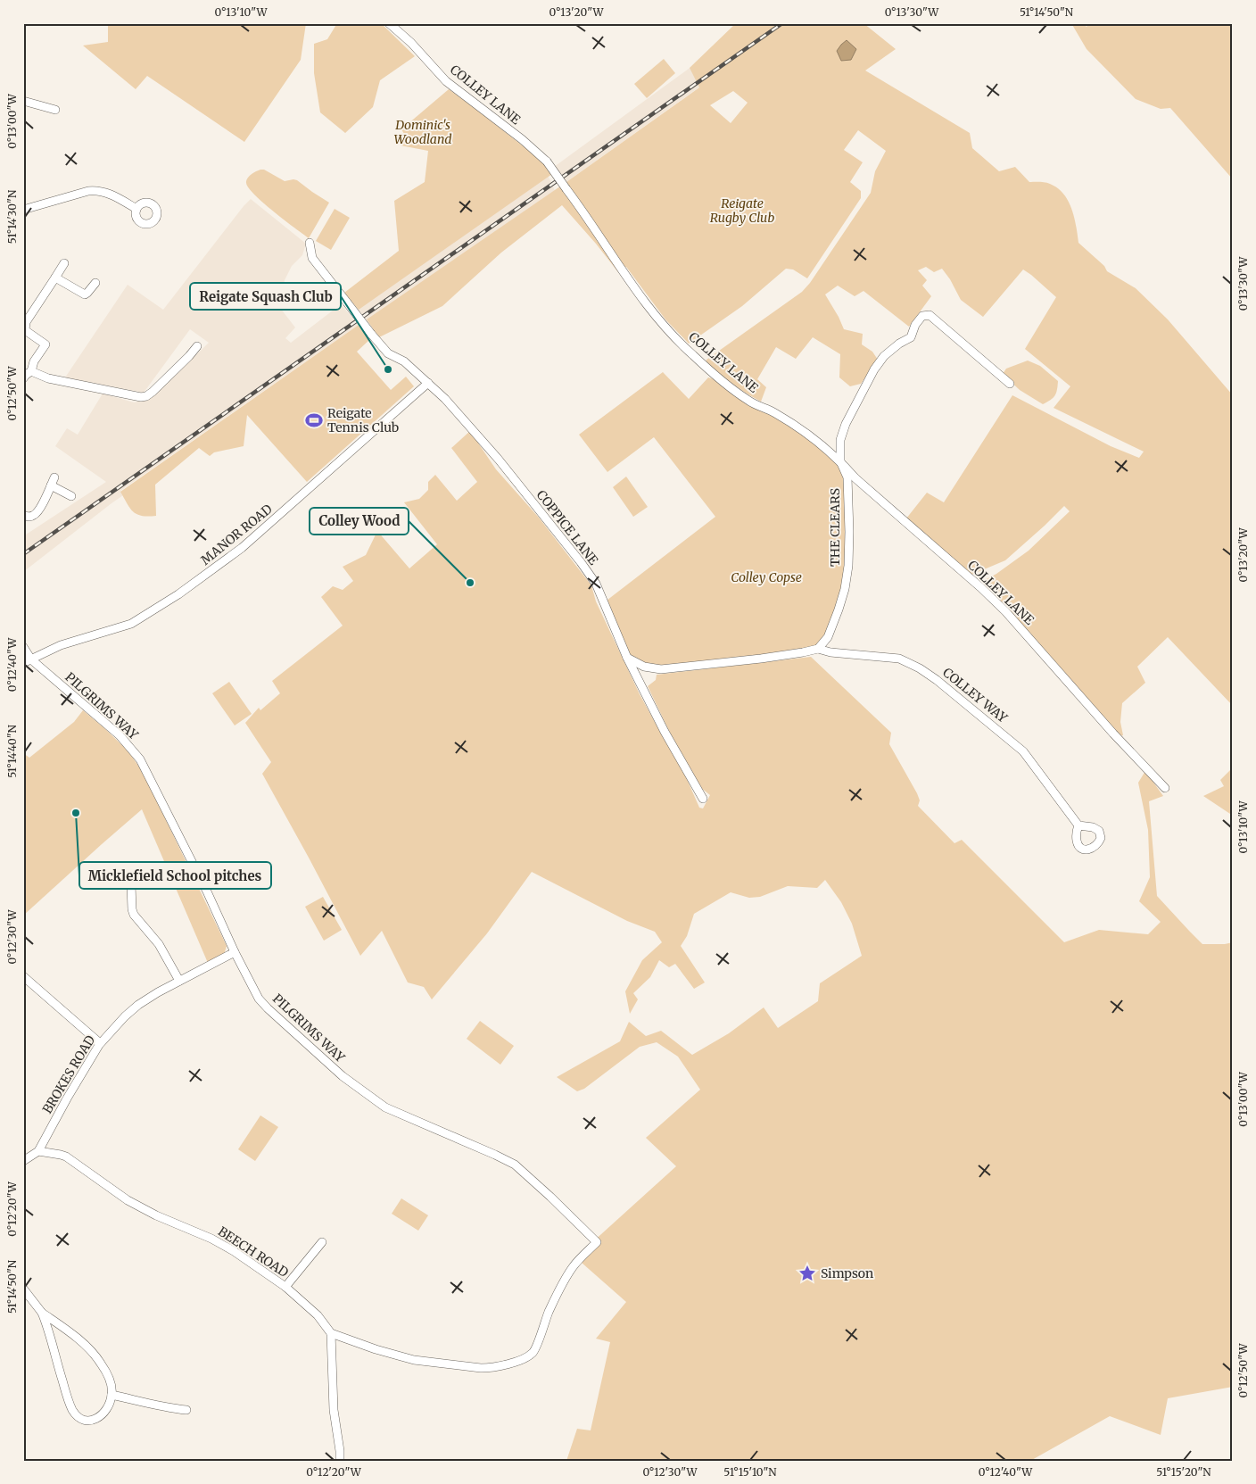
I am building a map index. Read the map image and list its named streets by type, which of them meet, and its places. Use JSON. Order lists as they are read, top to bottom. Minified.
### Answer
{"streets":{"street":["COLLEY LANE","COPPICE LANE","THE CLEARS","MANOR ROAD","COLLEY WAY","PILGRIMS WAY","BROKES ROAD","BEECH ROAD"]},"crossings":[["COLLEY LANE","THE CLEARS"],["COPPICE LANE","MANOR ROAD"],["THE CLEARS","COLLEY WAY"],["MANOR ROAD","PILGRIMS WAY"],["PILGRIMS WAY","BROKES ROAD"],["PILGRIMS WAY","BEECH ROAD"],["BROKES ROAD","BEECH ROAD"]],"parks":["Dominic's Woodland","Reigate Rugby Club","Colley Copse"],"places":{"other":["Reigate Squash Club","Colley Wood","Micklefield School pitches"],"sports":["Reigate Tennis Club"],"place":["Simpson"]},"coordinates":["0°13'10\"W","0°13'20\"W","0°13'30\"W","51°14'50\"N","0°13'00\"W","51°14'30\"N","0°12'50\"W","0°12'40\"W","51°14'40\"N","0°12'30\"W","0°12'20\"W","51°15'10\"N","51°15'20\"N"]}
